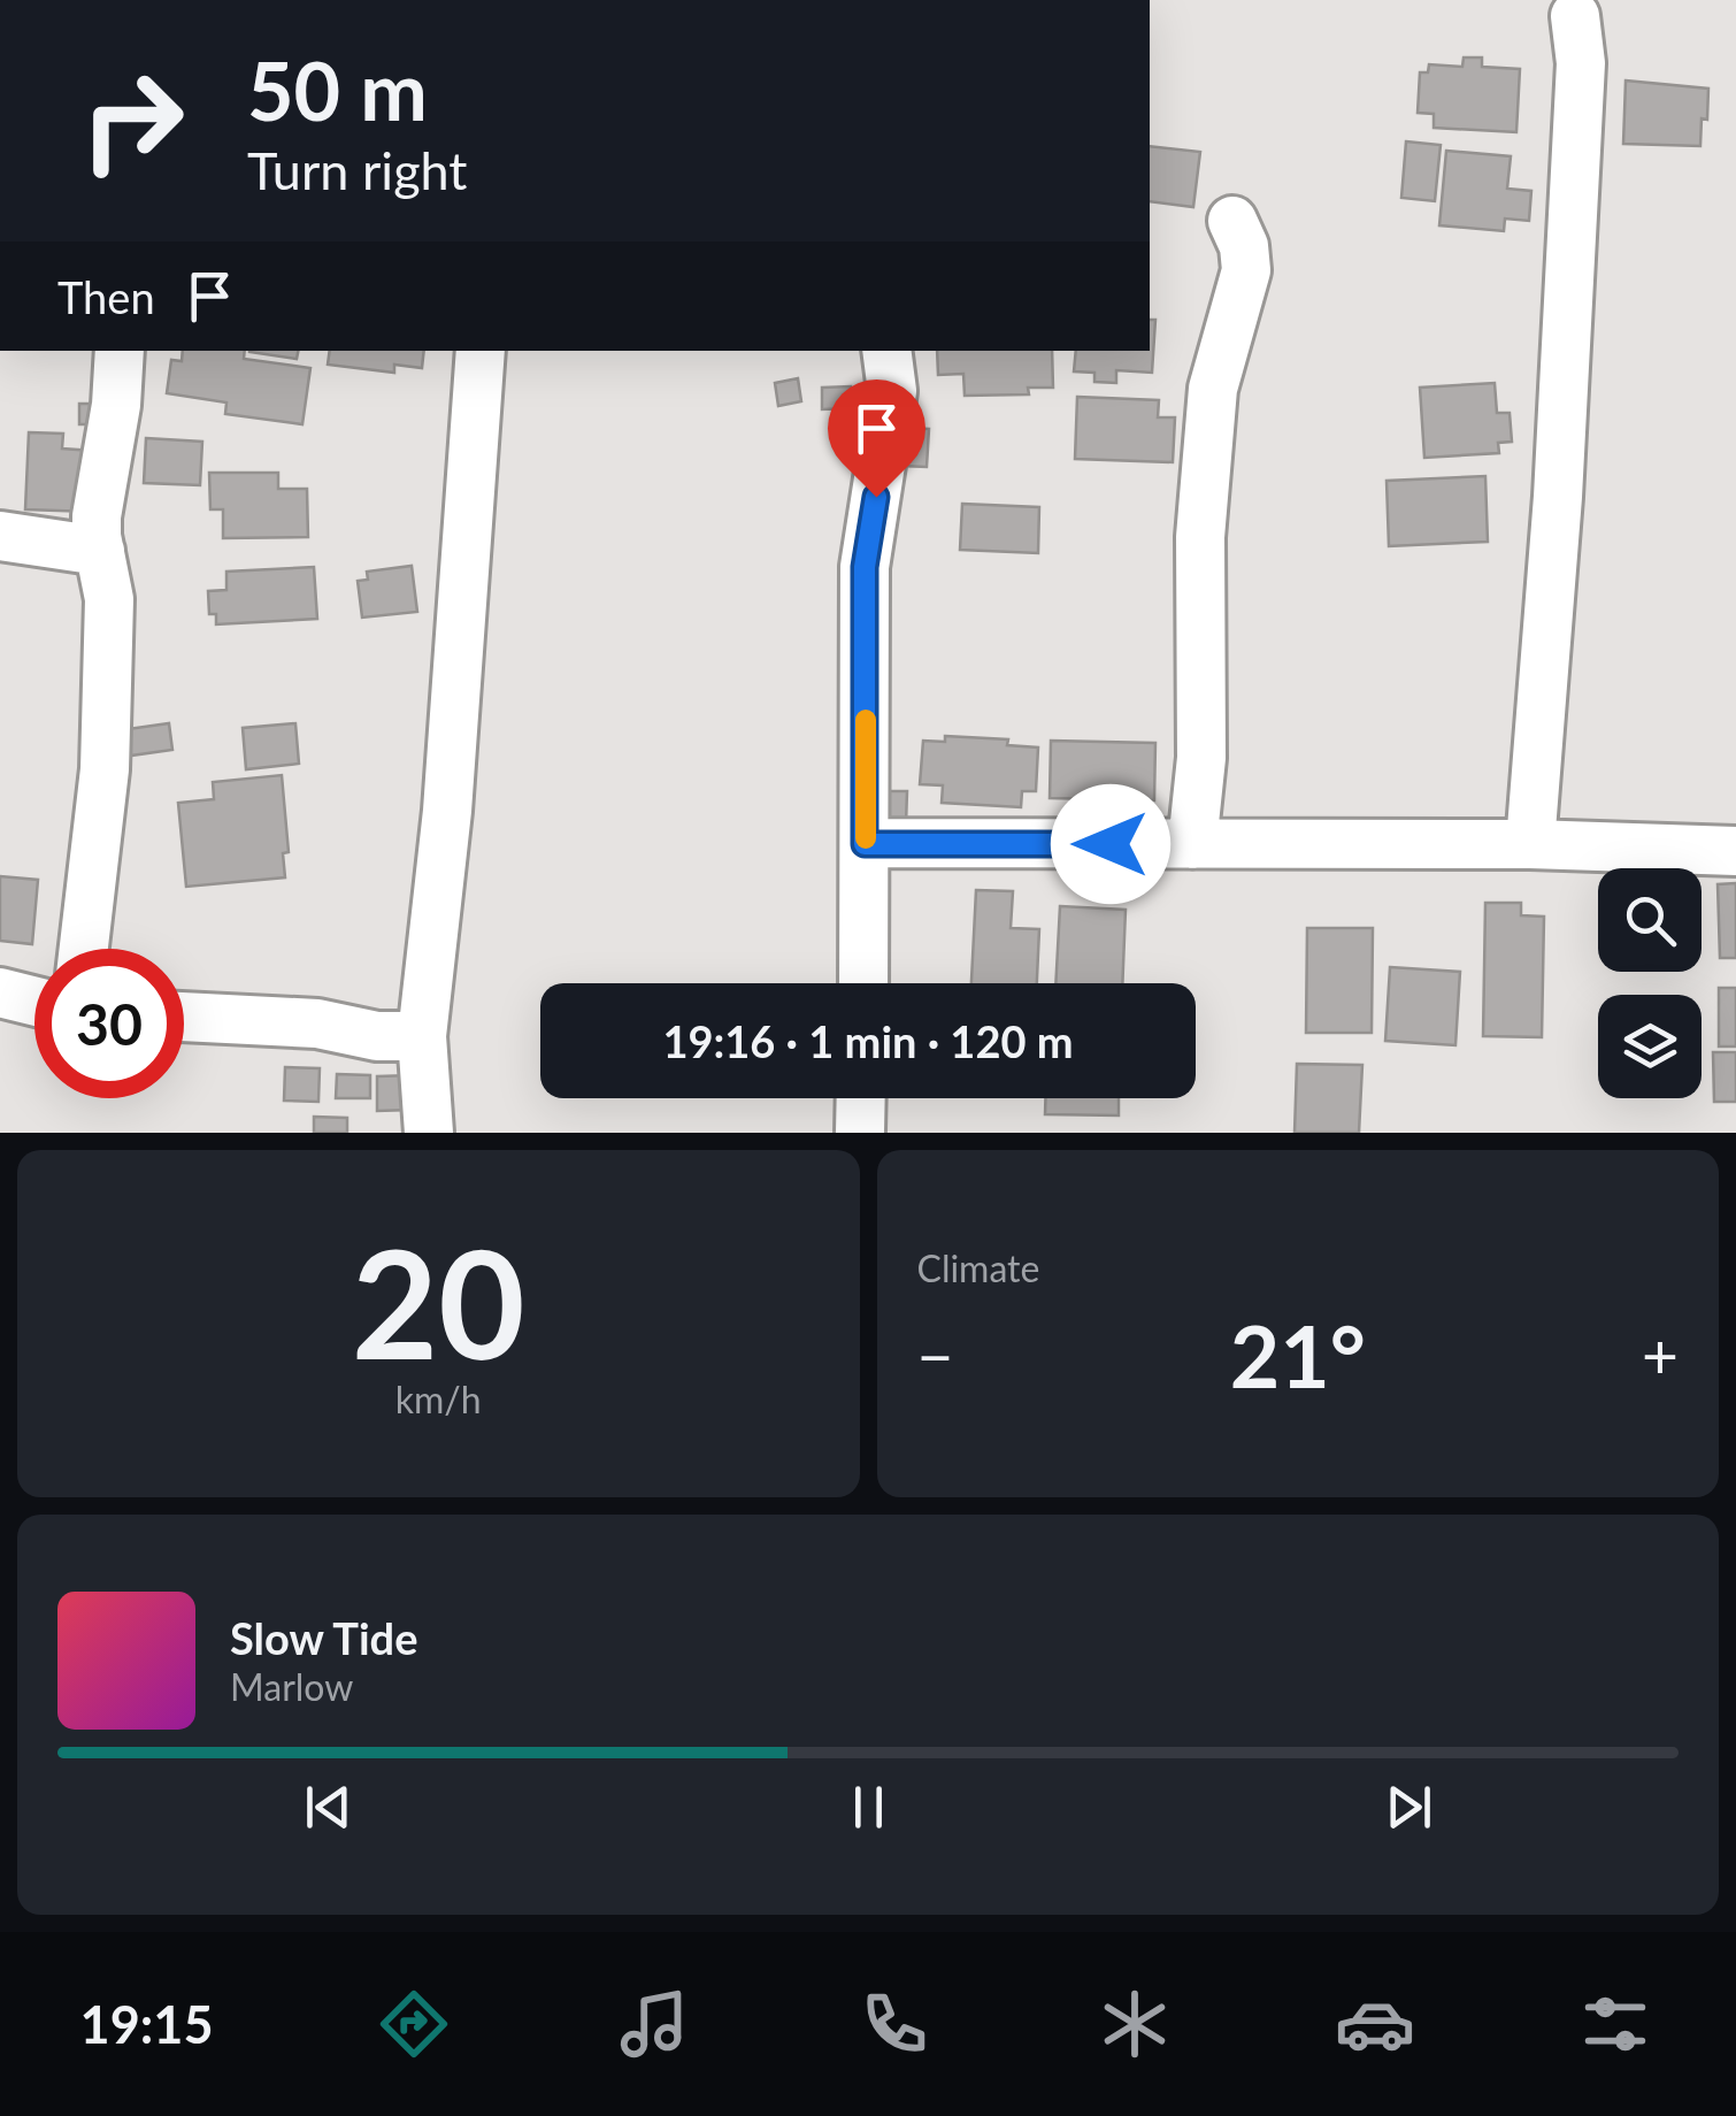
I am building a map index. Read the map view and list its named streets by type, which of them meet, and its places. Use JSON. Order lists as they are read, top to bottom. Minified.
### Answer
{"page":{"turn":["50 m","Turn right"],"then":"Then","limit":"30","trip":"19:16 · 1 min · 120 m","tile":[["20","km/h"],"Climate"],"heat":["−","21°","+"],"song":["Slow Tide","Marlow"],"tabs":"19:15"}}
